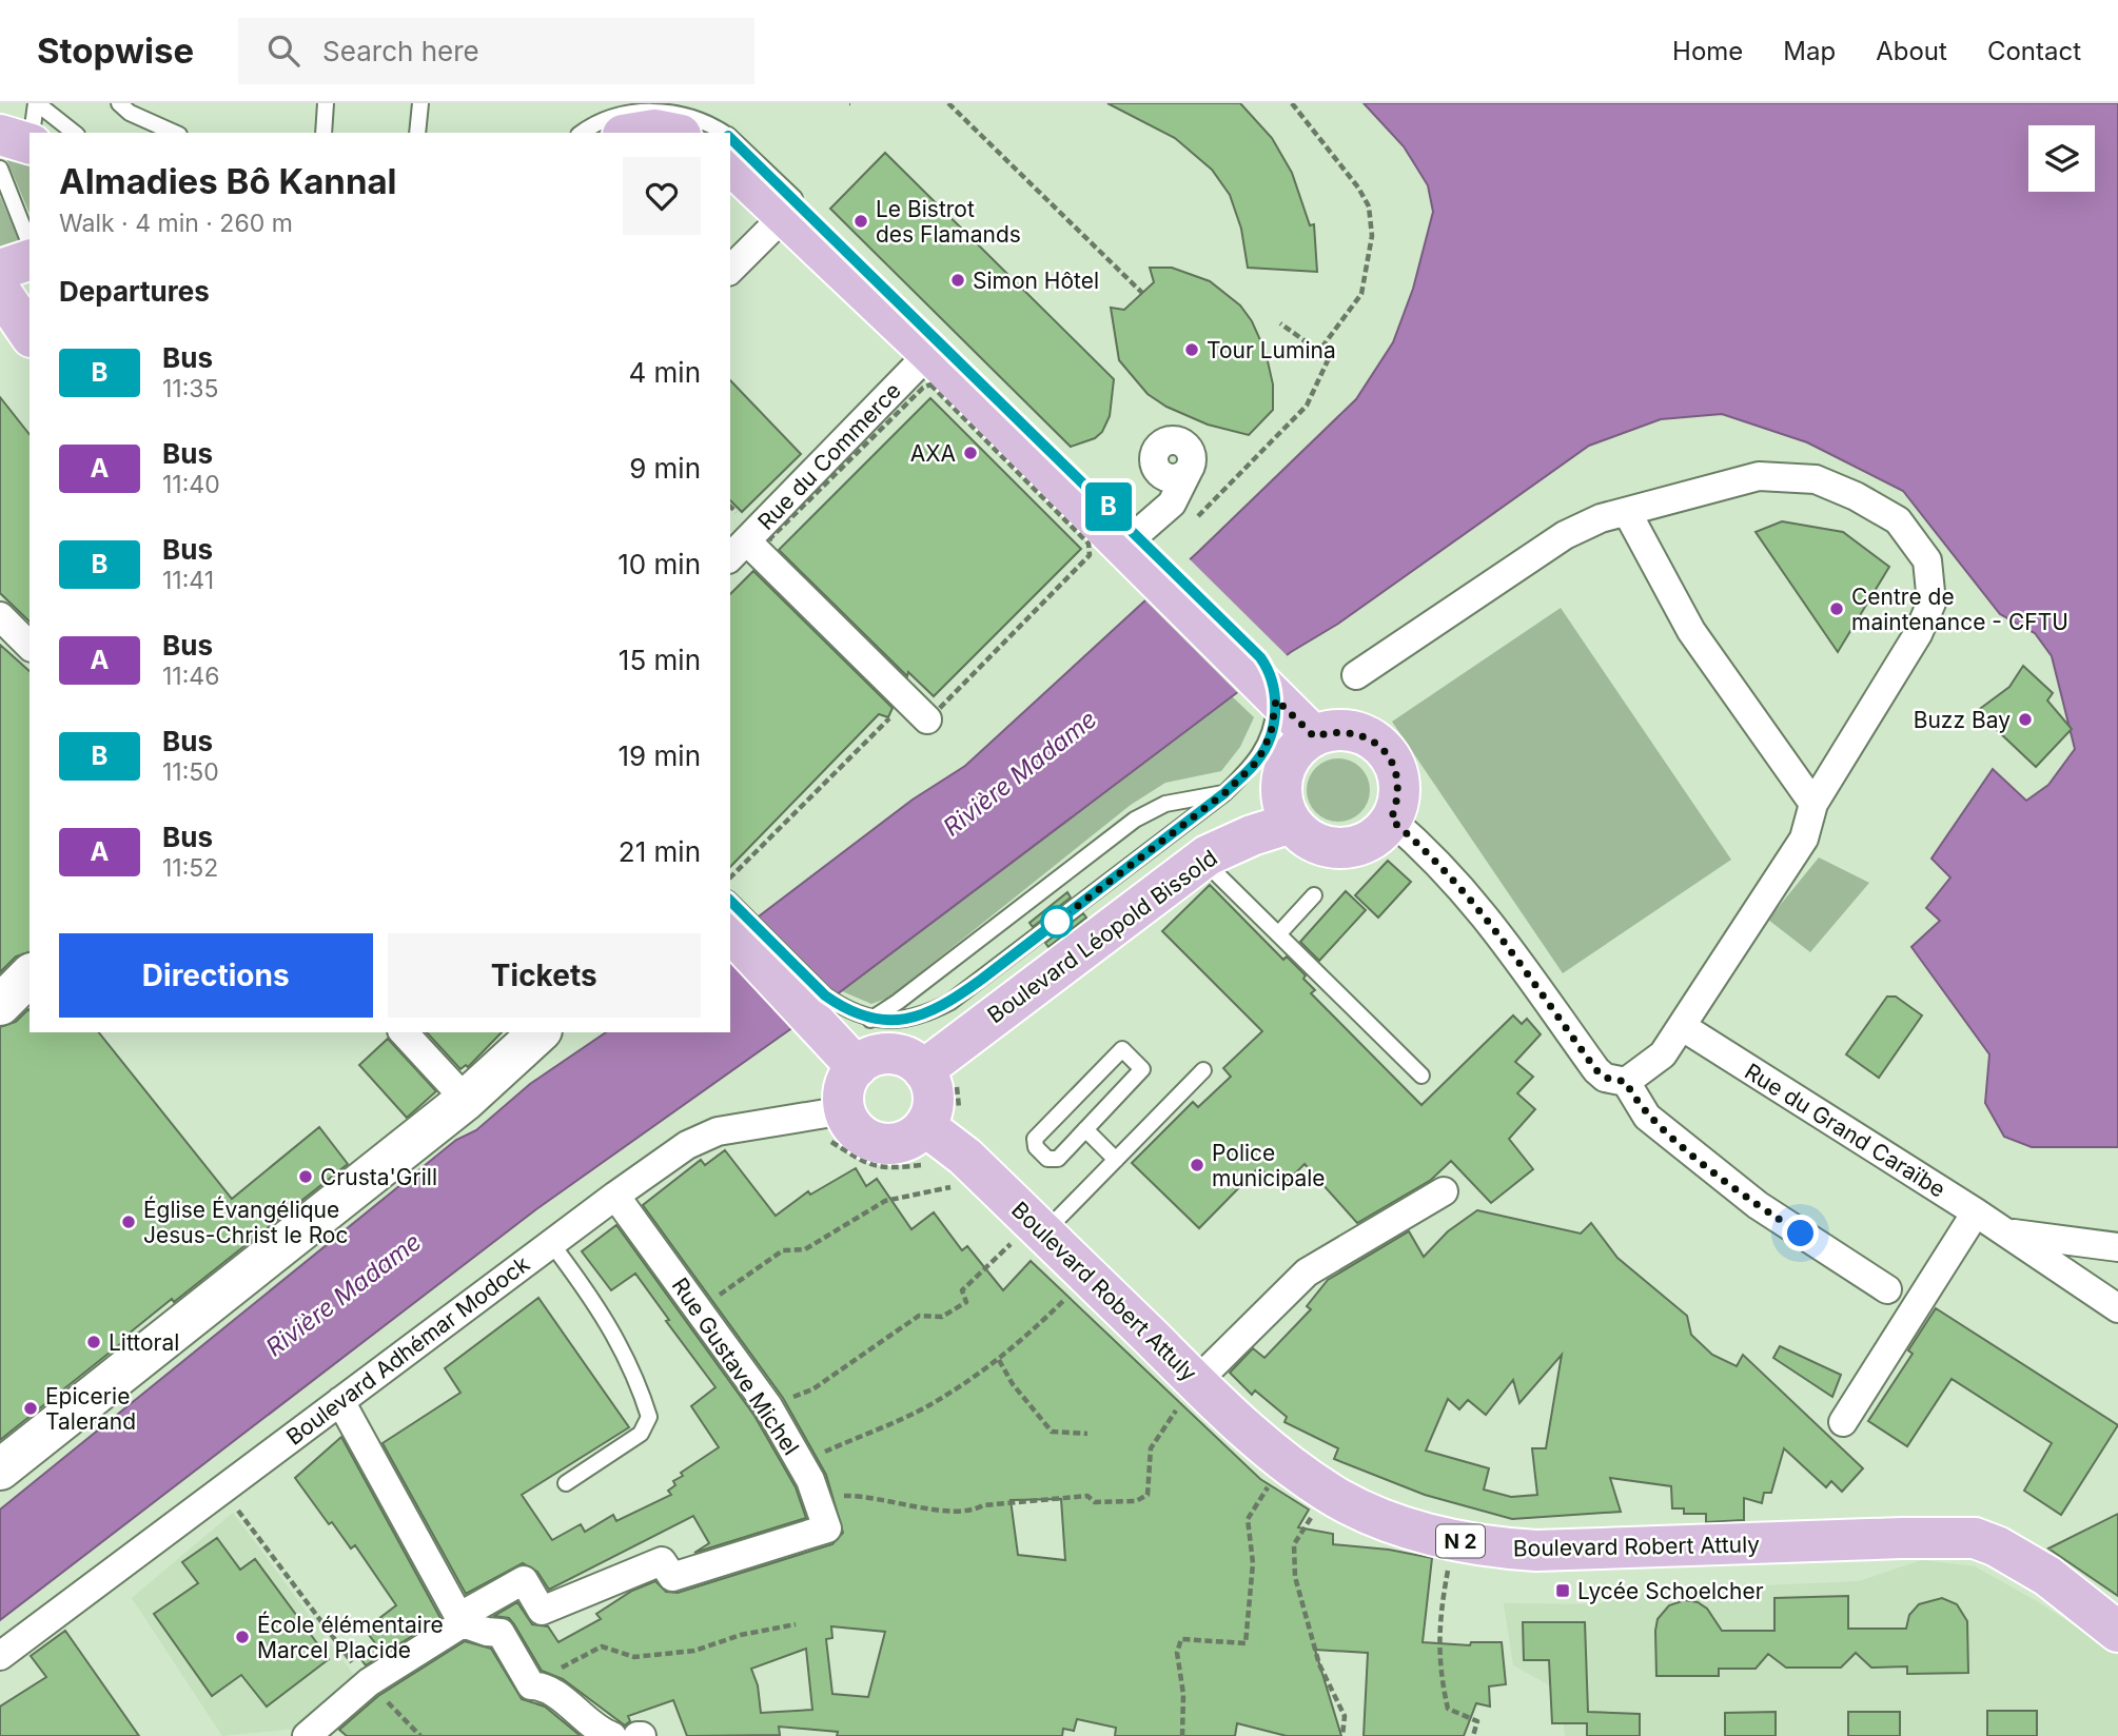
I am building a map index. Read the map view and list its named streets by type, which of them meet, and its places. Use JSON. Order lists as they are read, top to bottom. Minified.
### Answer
{"streets":{"main road":["Boulevard Léopold Bissold","Boulevard Robert Attuly","N 2"],"street":["Rue du Commerce","Rue du Grand Caraïbe","Boulevard Adhémar Modock","Rue Gustave Michel"]},"crossings":[["Boulevard Adhémar Modock","Rue Gustave Michel"]],"water":["Rivière Madame"],"places":{"other":["Le Bistrot des Flamands","Simon Hôtel","Tour Lumina","AXA","Centre de maintenance - CFTU","Buzz Bay","Police municipale","Crusta'Grill","Église Évangélique Jesus-Christ le Roc","Littoral","Epicerie Talerand","École élémentaire Marcel Placide"],"transit":["Lycée Schoelcher"]},"lines":["bus line B"],"page":{"header":"Stopwise","search":"Search here","nav":["Home","Map","About","Contact"],"on_map":"B","heading":[["Almadies Bô Kannal","Walk · 4 min · 260 m"],"Departures"],"list":[{"mark":"B","name":"Bus","note":"11:35","value":"4 min"},{"mark":"A","name":"Bus","note":"11:40","value":"9 min"},{"mark":"B","name":"Bus","note":"11:41","value":"10 min"},{"mark":"A","name":"Bus","note":"11:46","value":"15 min"},{"mark":"B","name":"Bus","note":"11:50","value":"19 min"},{"mark":"A","name":"Bus","note":"11:52","value":"21 min"}],"buttons":["Directions","Tickets"]}}
